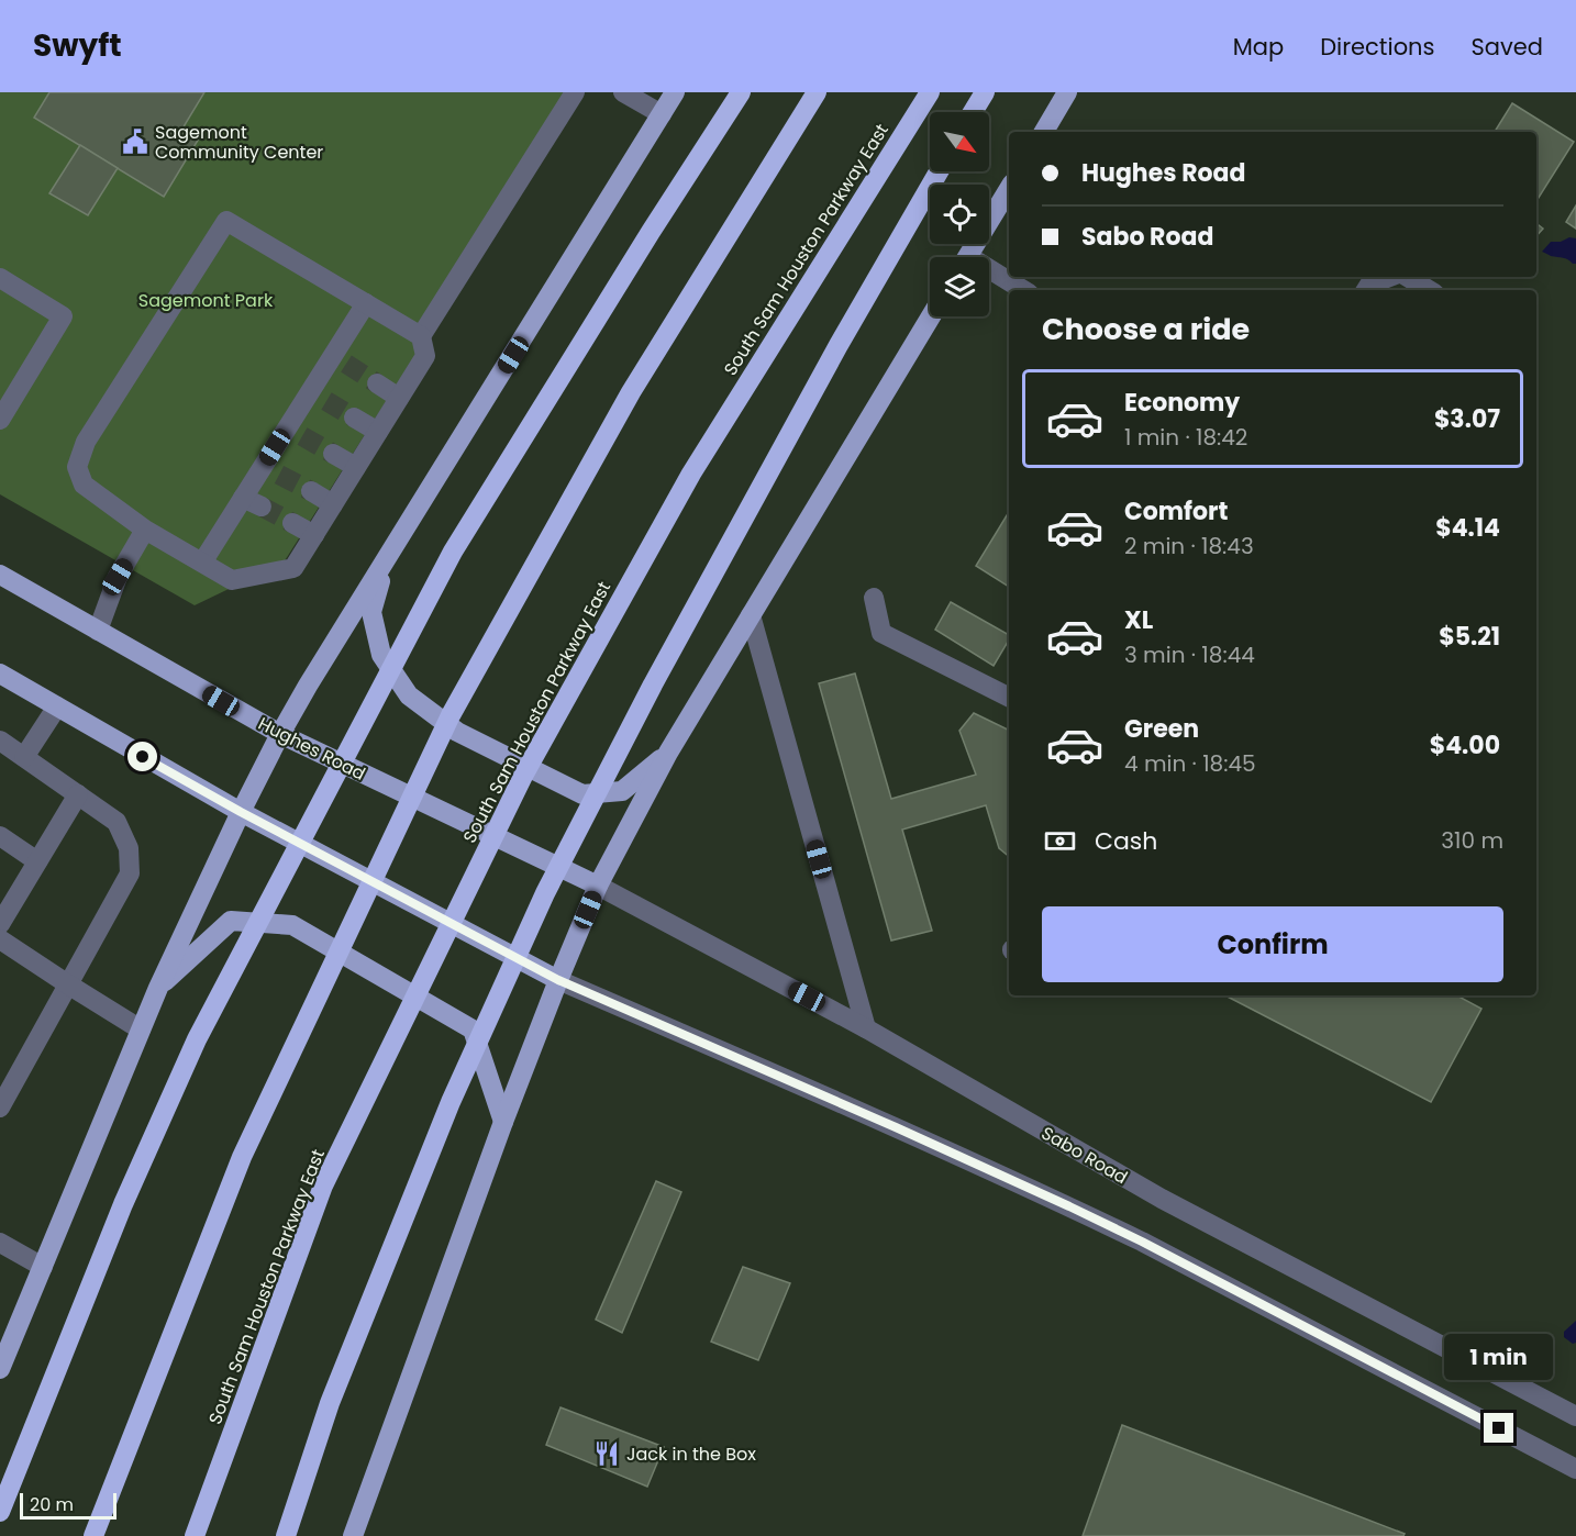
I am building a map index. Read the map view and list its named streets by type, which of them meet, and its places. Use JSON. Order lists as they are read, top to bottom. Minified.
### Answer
{"streets":{"highway":["South Sam Houston Parkway East"],"main road":["Hughes Road"],"street":["Sabo Road"]},"crossings":[["Hughes Road","Sabo Road"]],"parks":["Sagemont Park"],"places":{"public building":["Sagemont Community Center"],"restaurant":["Jack in the Box"]},"scale_bar":"20 m","north":"bottom right","page":{"header":"Swyft","nav":["Map","Directions","Saved"],"banner":["Hughes Road","Sabo Road"],"heading":"Choose a ride","list":[{"name":"Economy","note":"1 min · 18:42","value":"$3.07"},{"name":"Comfort","note":"2 min · 18:43","value":"$4.14"},{"name":"XL","note":"3 min · 18:44","value":"$5.21"},{"name":"Green","note":"4 min · 18:45","value":"$4.00"}],"pay":["Cash","310 m"],"buttons":"Confirm","bubble":"1 min","scale":"20 m"}}
